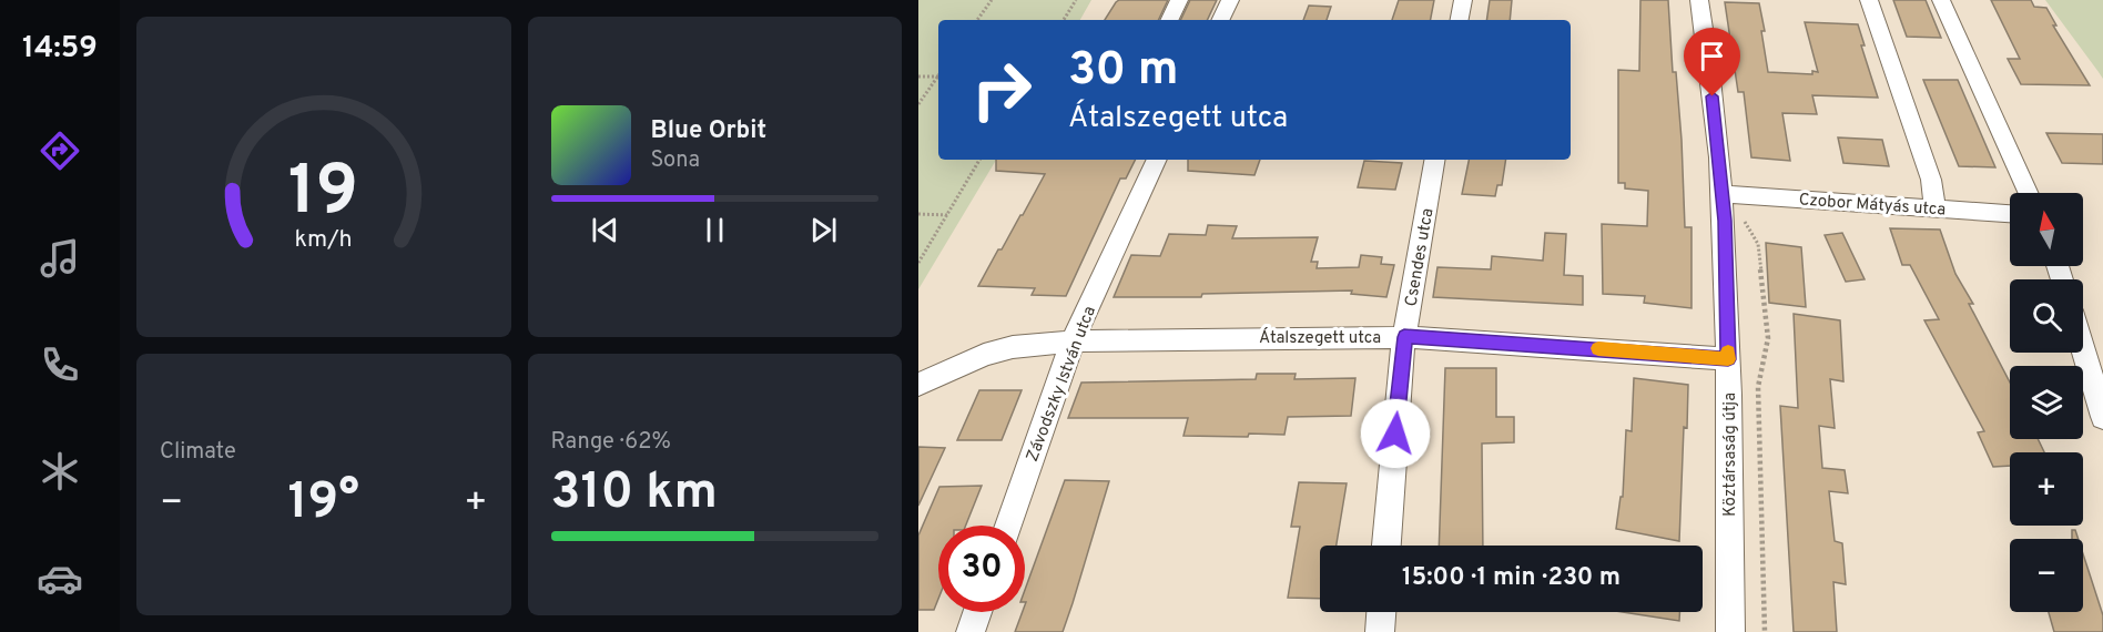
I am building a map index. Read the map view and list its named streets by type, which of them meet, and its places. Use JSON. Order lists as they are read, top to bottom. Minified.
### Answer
{"streets":{"street":["Czobor Mátyás utca","Csendes utca","Átalszegett utca","Závodszky István utca","Köztársaság útja"]},"crossings":[["Czobor Mátyás utca","Köztársaság útja"],["Csendes utca","Átalszegett utca"],["Átalszegett utca","Závodszky István utca"],["Átalszegett utca","Köztársaság útja"]],"north":"top","page":{"tabs":"14:59","turn":["30 m","Átalszegett utca"],"song":["Blue Orbit","Sona"],"map_buttons":["+","−"],"tile":["Climate",["Range · 62%","310 km"]],"heat":["−","19°","+"],"limit":"30","trip":"15:00 · 1 min · 230 m","gauge":["19","km/h"]}}
